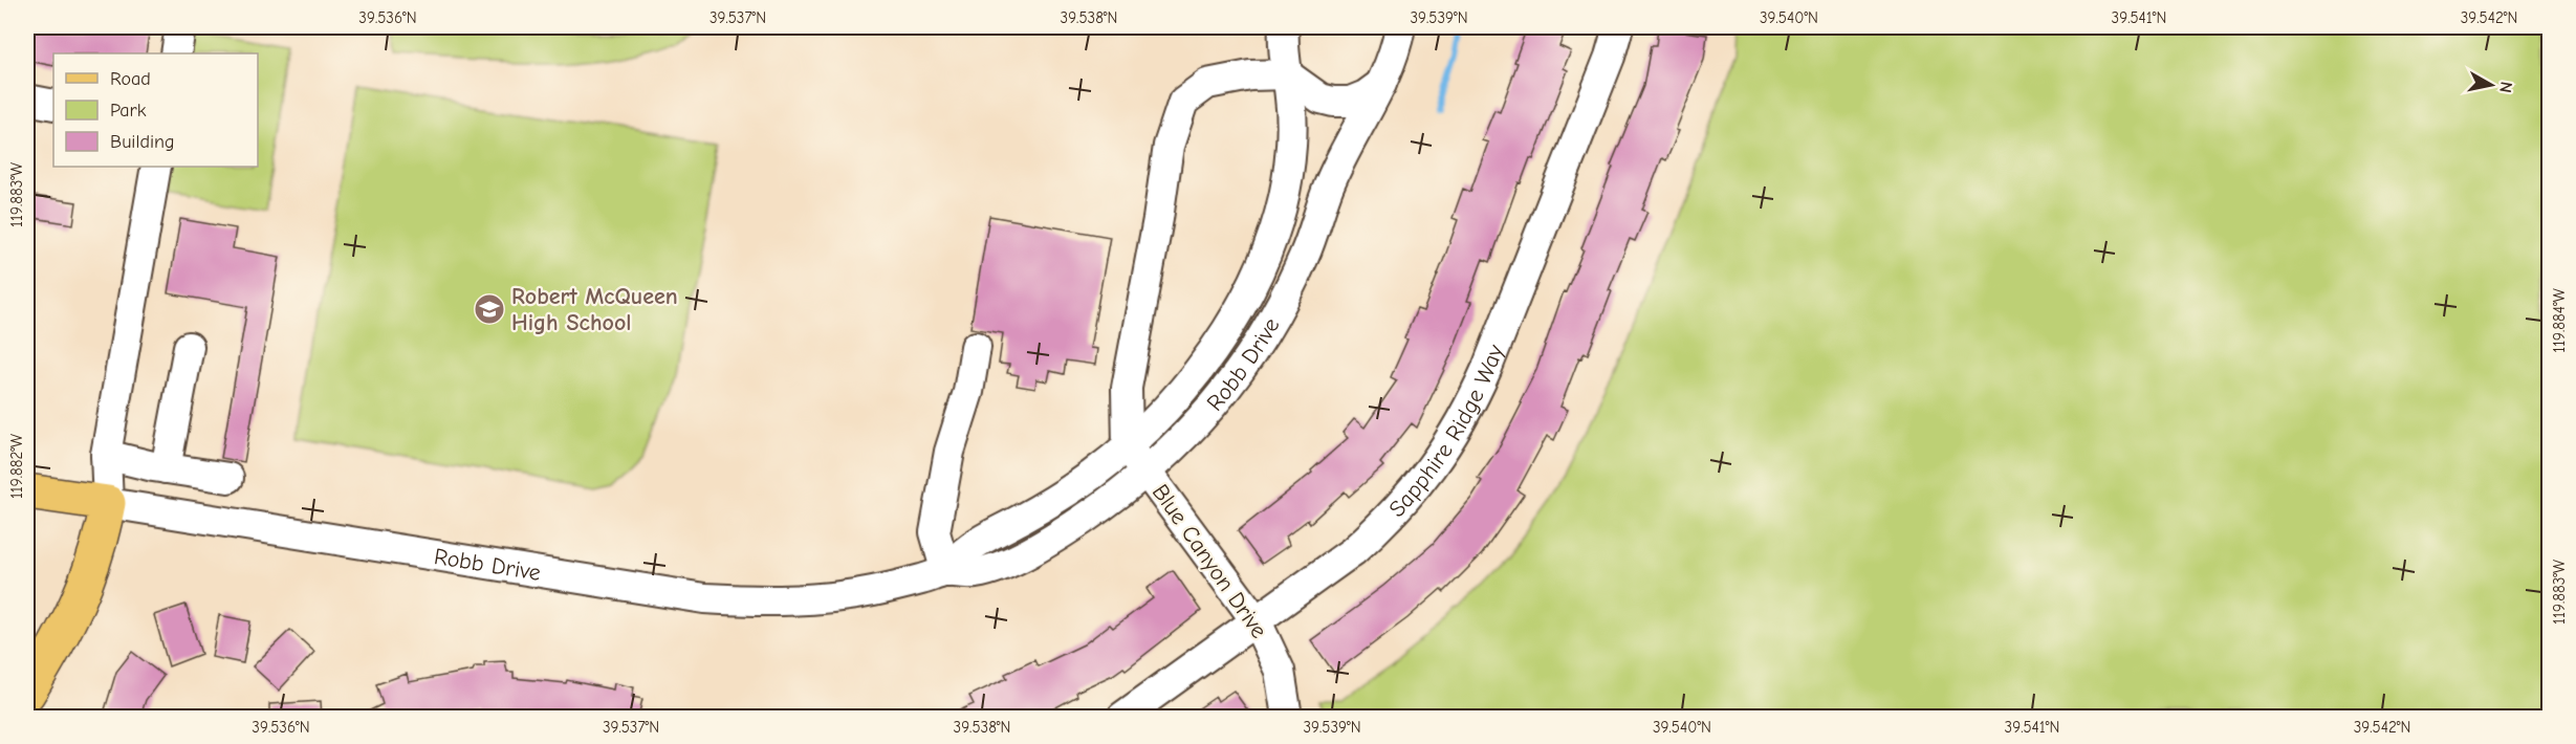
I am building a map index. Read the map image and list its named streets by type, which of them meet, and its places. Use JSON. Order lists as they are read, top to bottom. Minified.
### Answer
{"streets":{"main road":["Robb Drive"],"street":["Sapphire Ridge Way","Blue Canyon Drive"]},"crossings":[["Robb Drive","Blue Canyon Drive"],["Sapphire Ridge Way","Blue Canyon Drive"]],"places":{"school or university":["Robert McQueen High School"]},"legend":["Road","Park","Building"],"north":"right","coordinates":["39.536°N","39.537°N","39.538°N","39.539°N","39.540°N","39.541°N","39.542°N","119.883°W","119.884°W","119.882°W"]}
